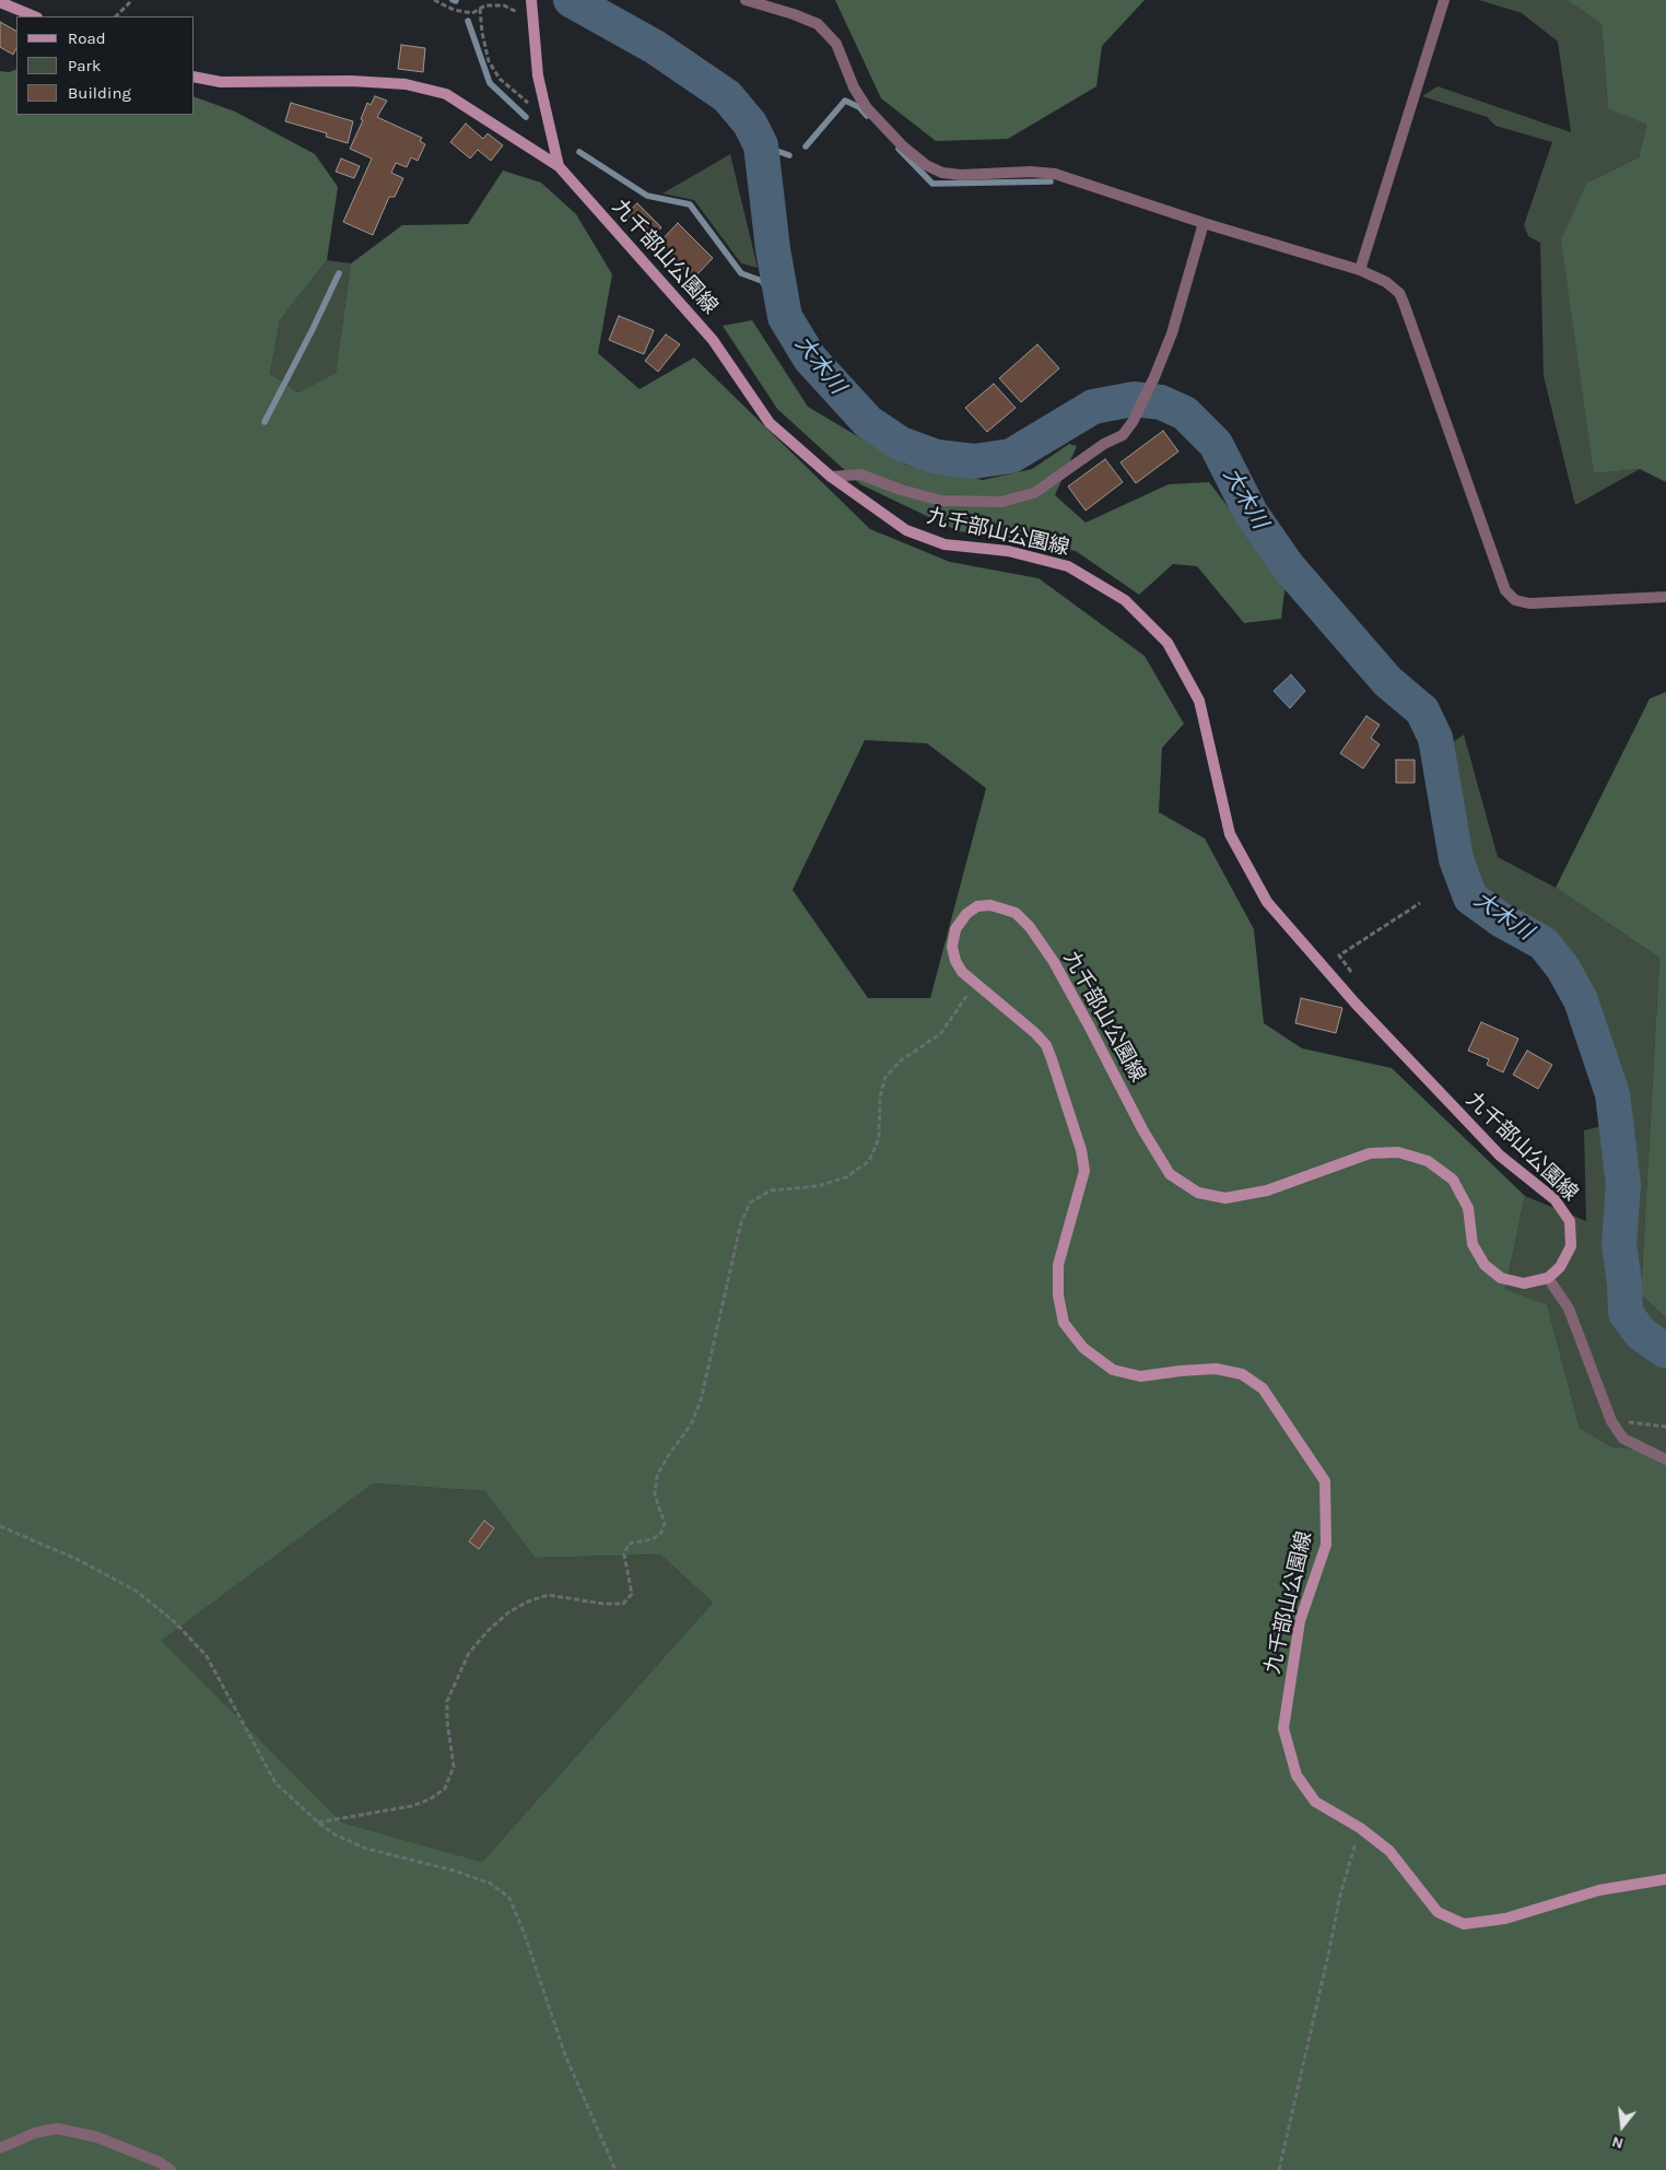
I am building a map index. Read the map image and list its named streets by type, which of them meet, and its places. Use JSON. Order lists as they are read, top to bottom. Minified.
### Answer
{"streets":{"main road":["九千部山公園線"]},"water":["大木川"],"legend":["Road","Park","Building"],"north":"bottom"}
